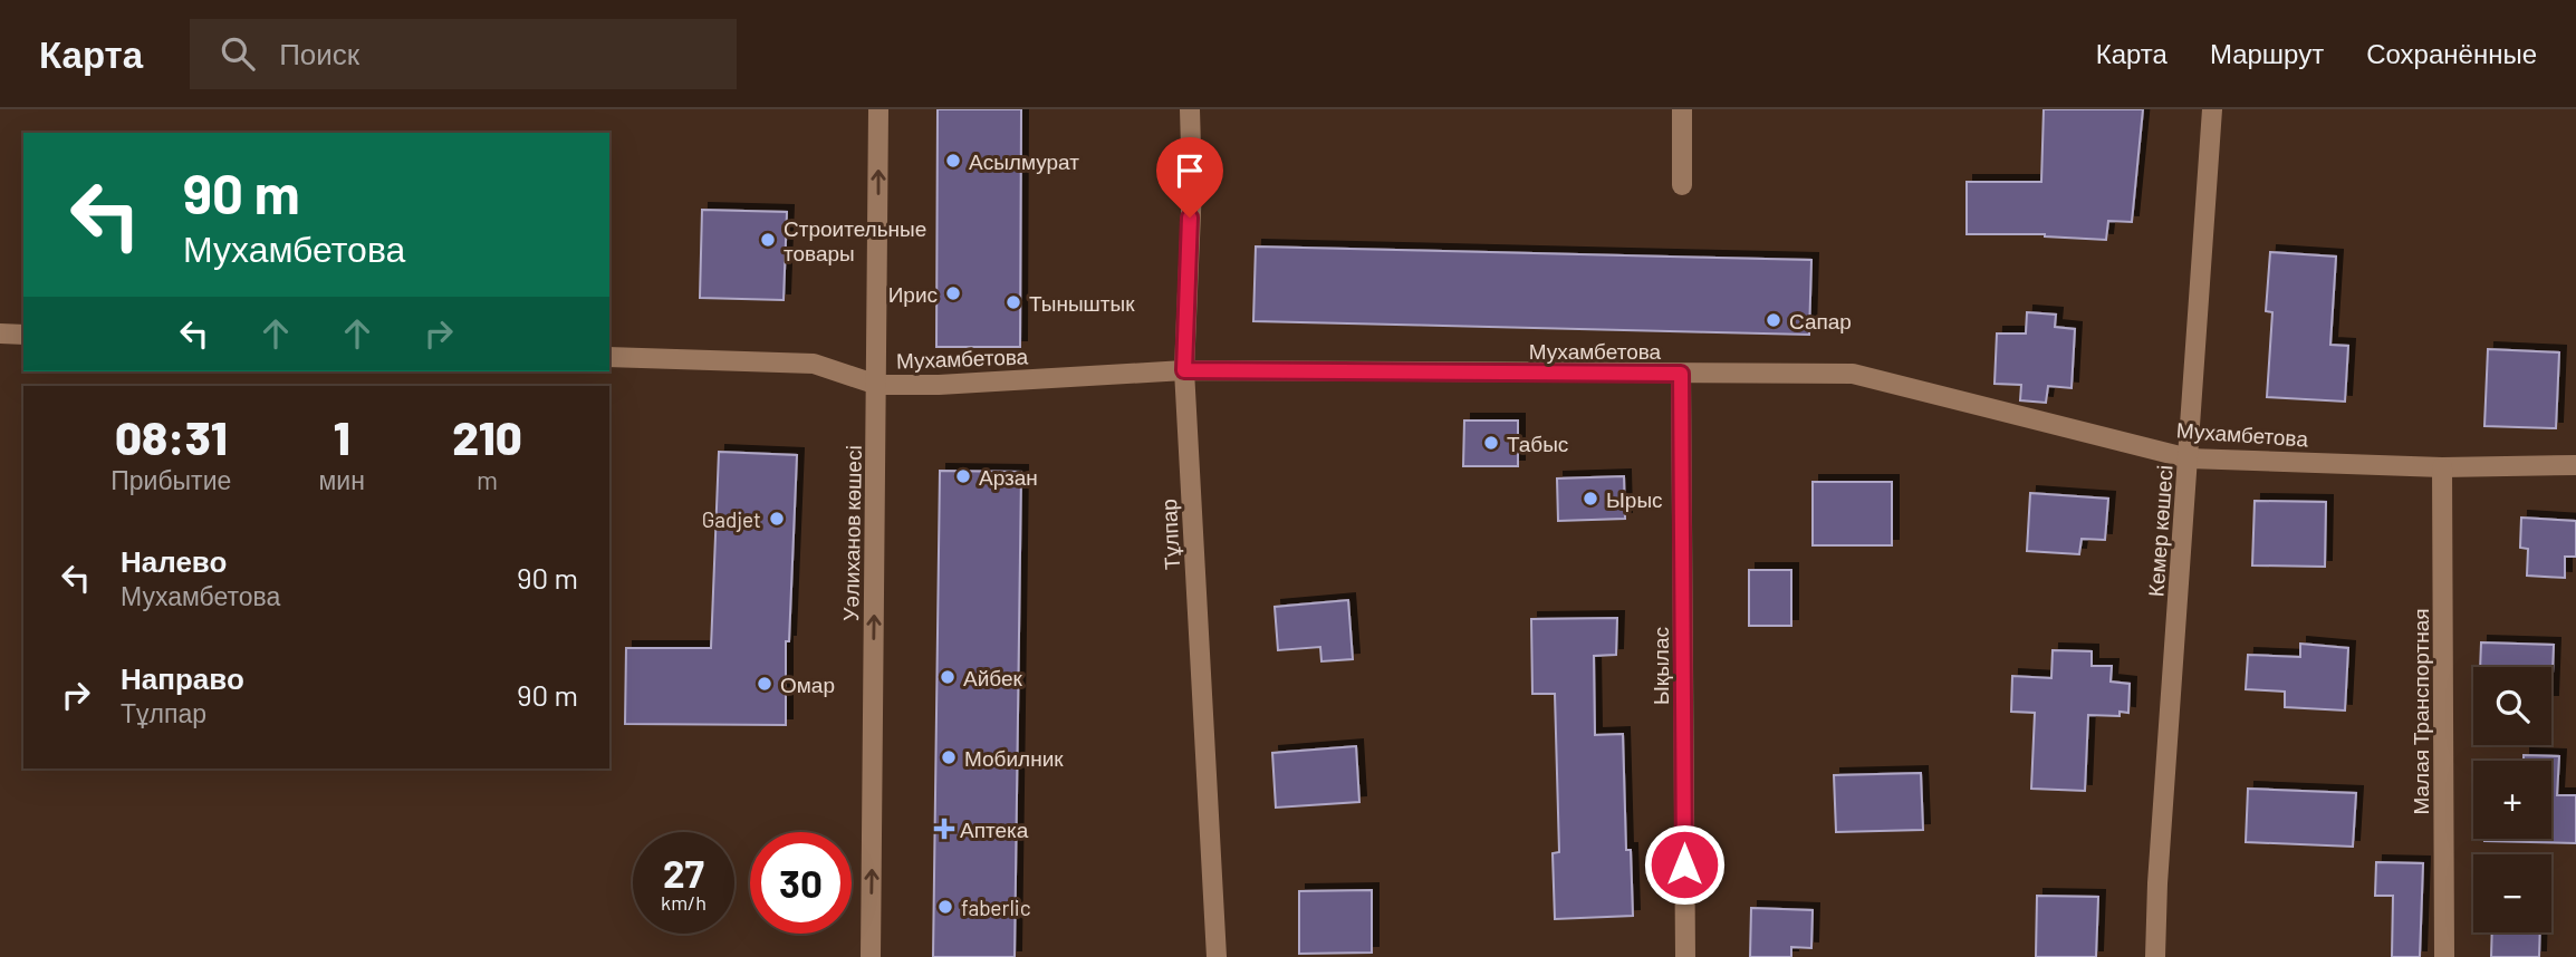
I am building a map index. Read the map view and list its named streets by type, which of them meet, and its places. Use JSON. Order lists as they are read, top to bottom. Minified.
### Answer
{"streets":{"street":["Мухамбетова","Кемер көшесі","Уәлиханов көшесі","Тұлпар","Ықылас","Малая Транспортная"]},"crossings":[["Мухамбетова","Кемер көшесі"],["Мухамбетова","Уәлиханов көшесі"],["Мухамбетова","Тұлпар"],["Мухамбетова","Ықылас"],["Мухамбетова","Малая Транспортная"]],"one_way":["Уәлиханов көшесі"],"places":{"other":["Асылмурат","Строительные товары","Ирис","Тыныштык","Сапар","Табыс","Арзан","Ырыс","Gadjet","Айбек","Омар","Мобилник","faberlic"],"health":["Аптека"]},"page":{"header":"Карта","search":"Поиск","nav":["Карта","Маршрут","Сохранённые"],"turn":["90 m","Мухамбетова"],"eta":["08:31","Прибытие","1","мин","210","m"],"list":[{"name":"Налево","note":"Мухамбетова","value":"90 m"},{"name":"Направо","note":"Тұлпар","value":"90 m"}],"map_buttons":["+","−"],"speed":"27 km/h","limit":"30"}}
